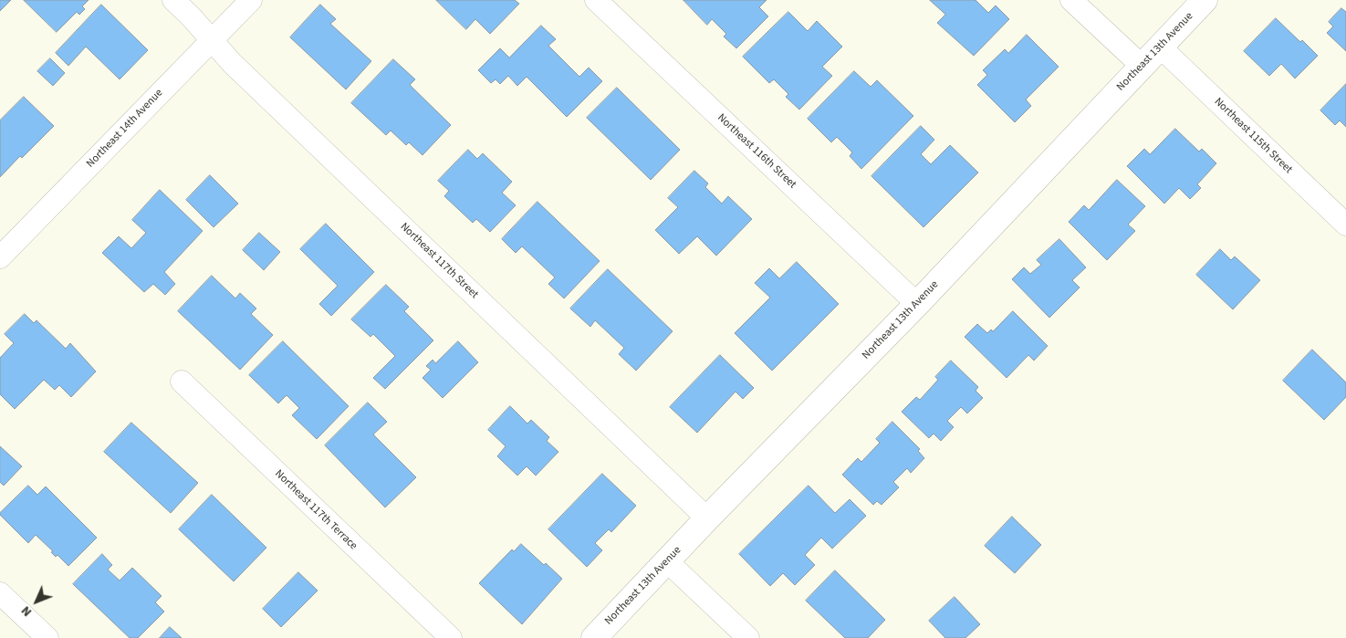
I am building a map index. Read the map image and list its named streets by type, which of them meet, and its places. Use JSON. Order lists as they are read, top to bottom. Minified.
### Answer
{"streets":{"street":["Northeast 13th Avenue","Northeast 14th Avenue","Northeast 115th Street","Northeast 116th Street","Northeast 117th Street","Northeast 117th Terrace"]},"crossings":[["Northeast 13th Avenue","Northeast 115th Street"],["Northeast 13th Avenue","Northeast 116th Street"],["Northeast 13th Avenue","Northeast 117th Street"],["Northeast 14th Avenue","Northeast 117th Street"]],"north":"bottom left"}
